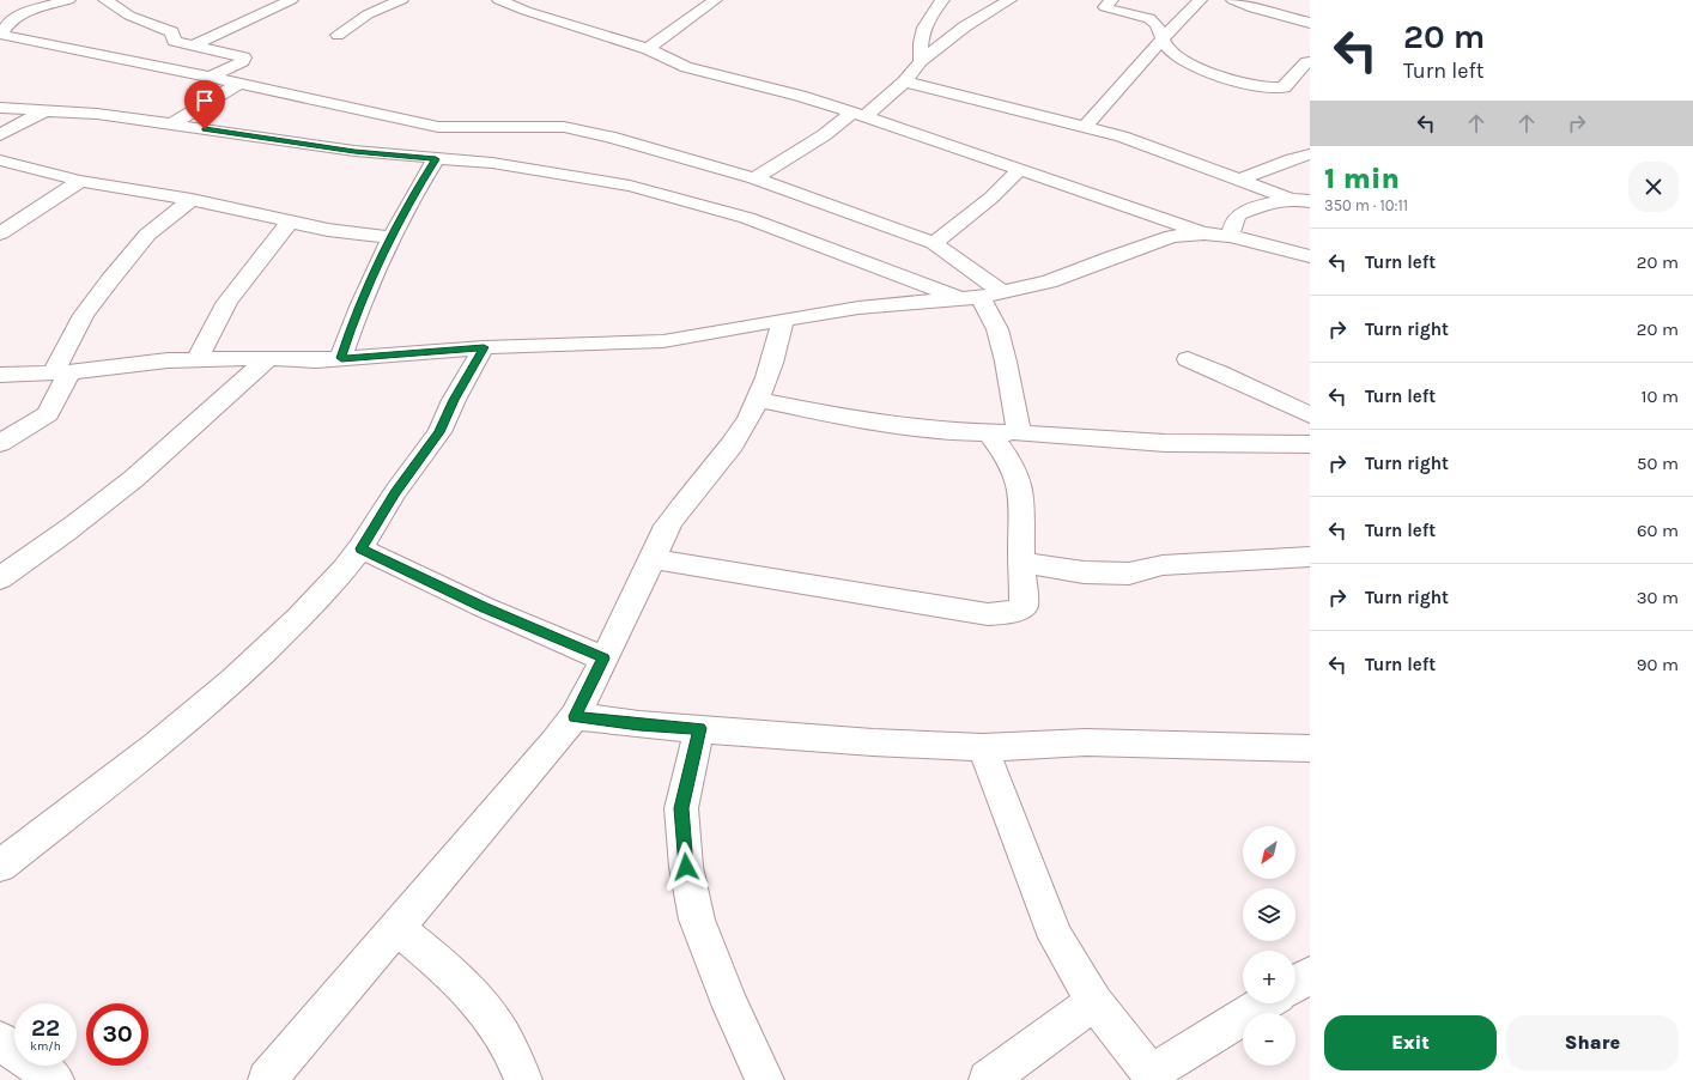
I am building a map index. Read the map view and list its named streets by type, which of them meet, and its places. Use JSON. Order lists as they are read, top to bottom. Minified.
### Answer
{"north":"bottom left","page":{"turn":["20 m","Turn left"],"heading":["1 min","350 m · 10:11"],"list":[{"name":"Turn left","value":"20 m"},{"name":"Turn right","value":"20 m"},{"name":"Turn left","value":"10 m"},{"name":"Turn right","value":"50 m"},{"name":"Turn left","value":"60 m"},{"name":"Turn right","value":"30 m"},{"name":"Turn left","value":"90 m"}],"map_buttons":["+","−"],"speed":"22 km/h","limit":"30","buttons":["Exit","Share"]}}
